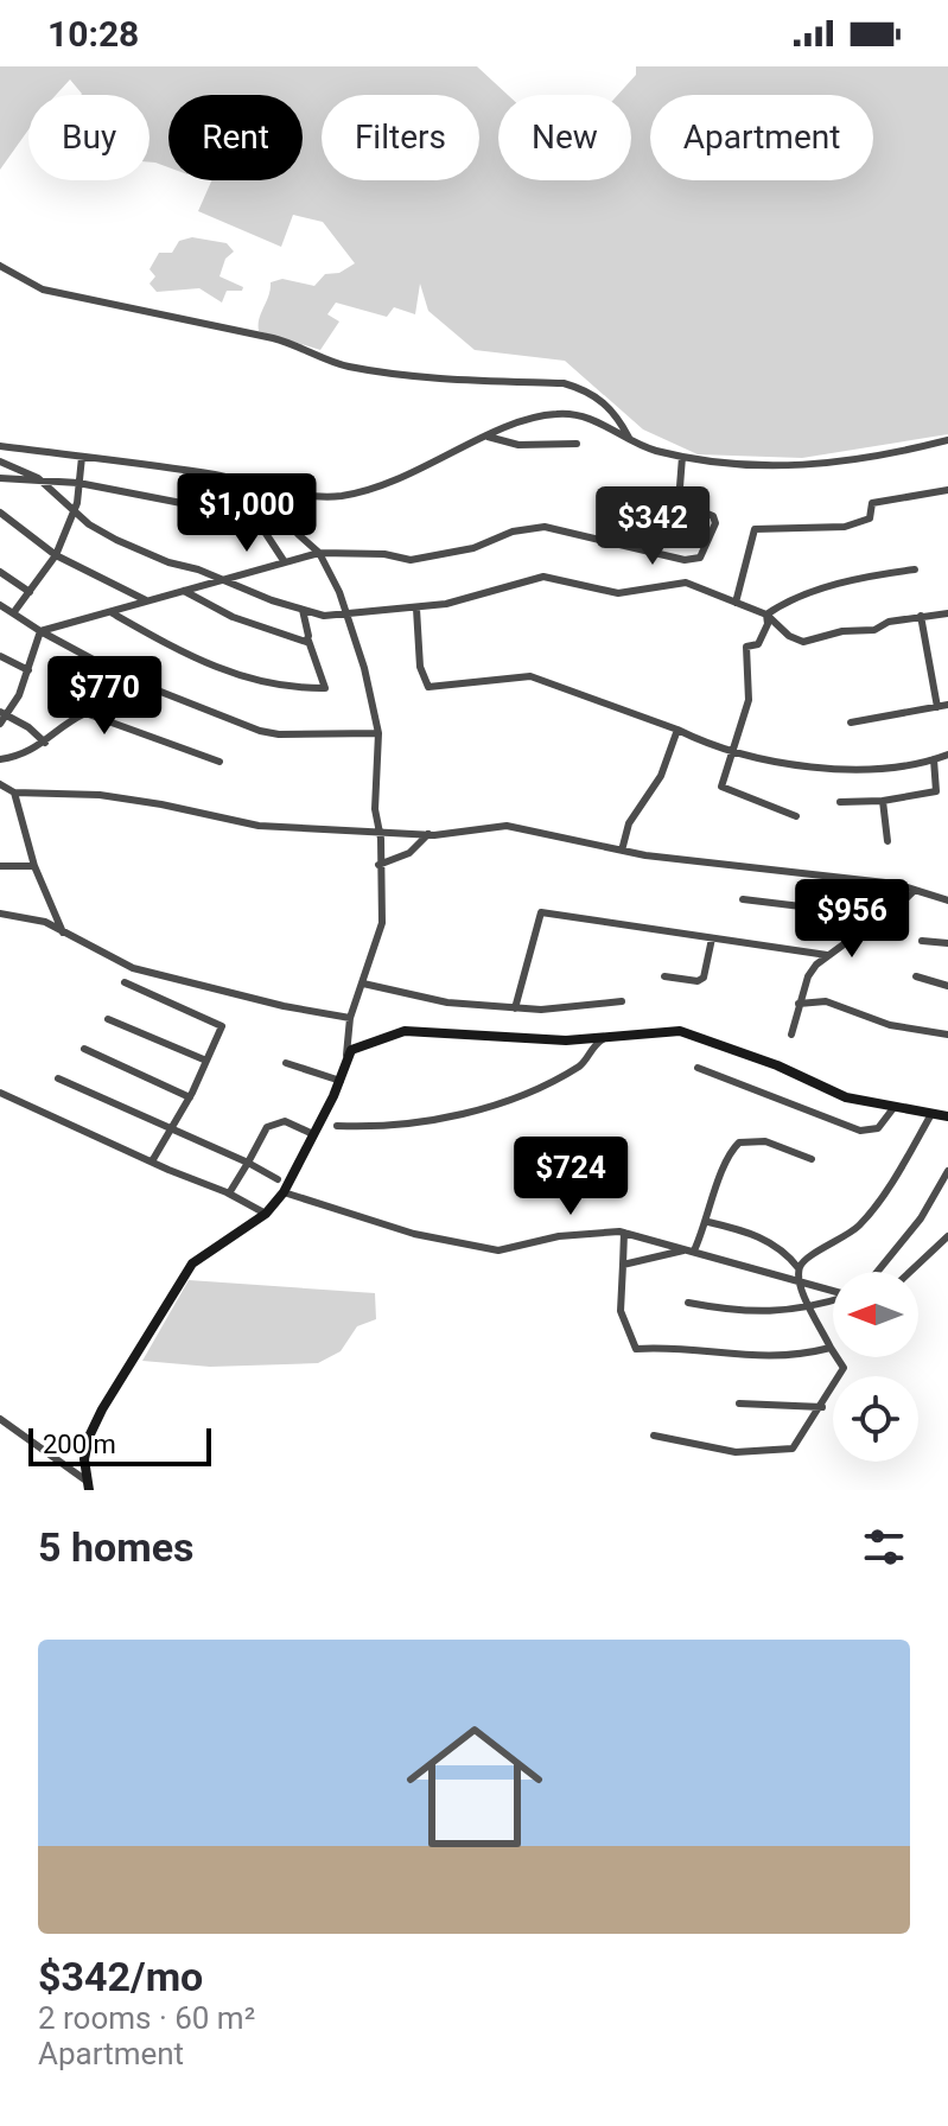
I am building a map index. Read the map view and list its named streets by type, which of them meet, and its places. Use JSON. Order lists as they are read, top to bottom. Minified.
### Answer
{"scale_bar":"200 m","north":"left","page":{"status":"10:28","chip":["Buy","Rent","Filters","New","Apartment"],"price":["$1,000","$342","$770","$956","$724"],"scale":"200 m","heading":"5 homes","list":[{"name":"$342/mo","note":"2 rooms · 60 m² · Apartment"}]}}
